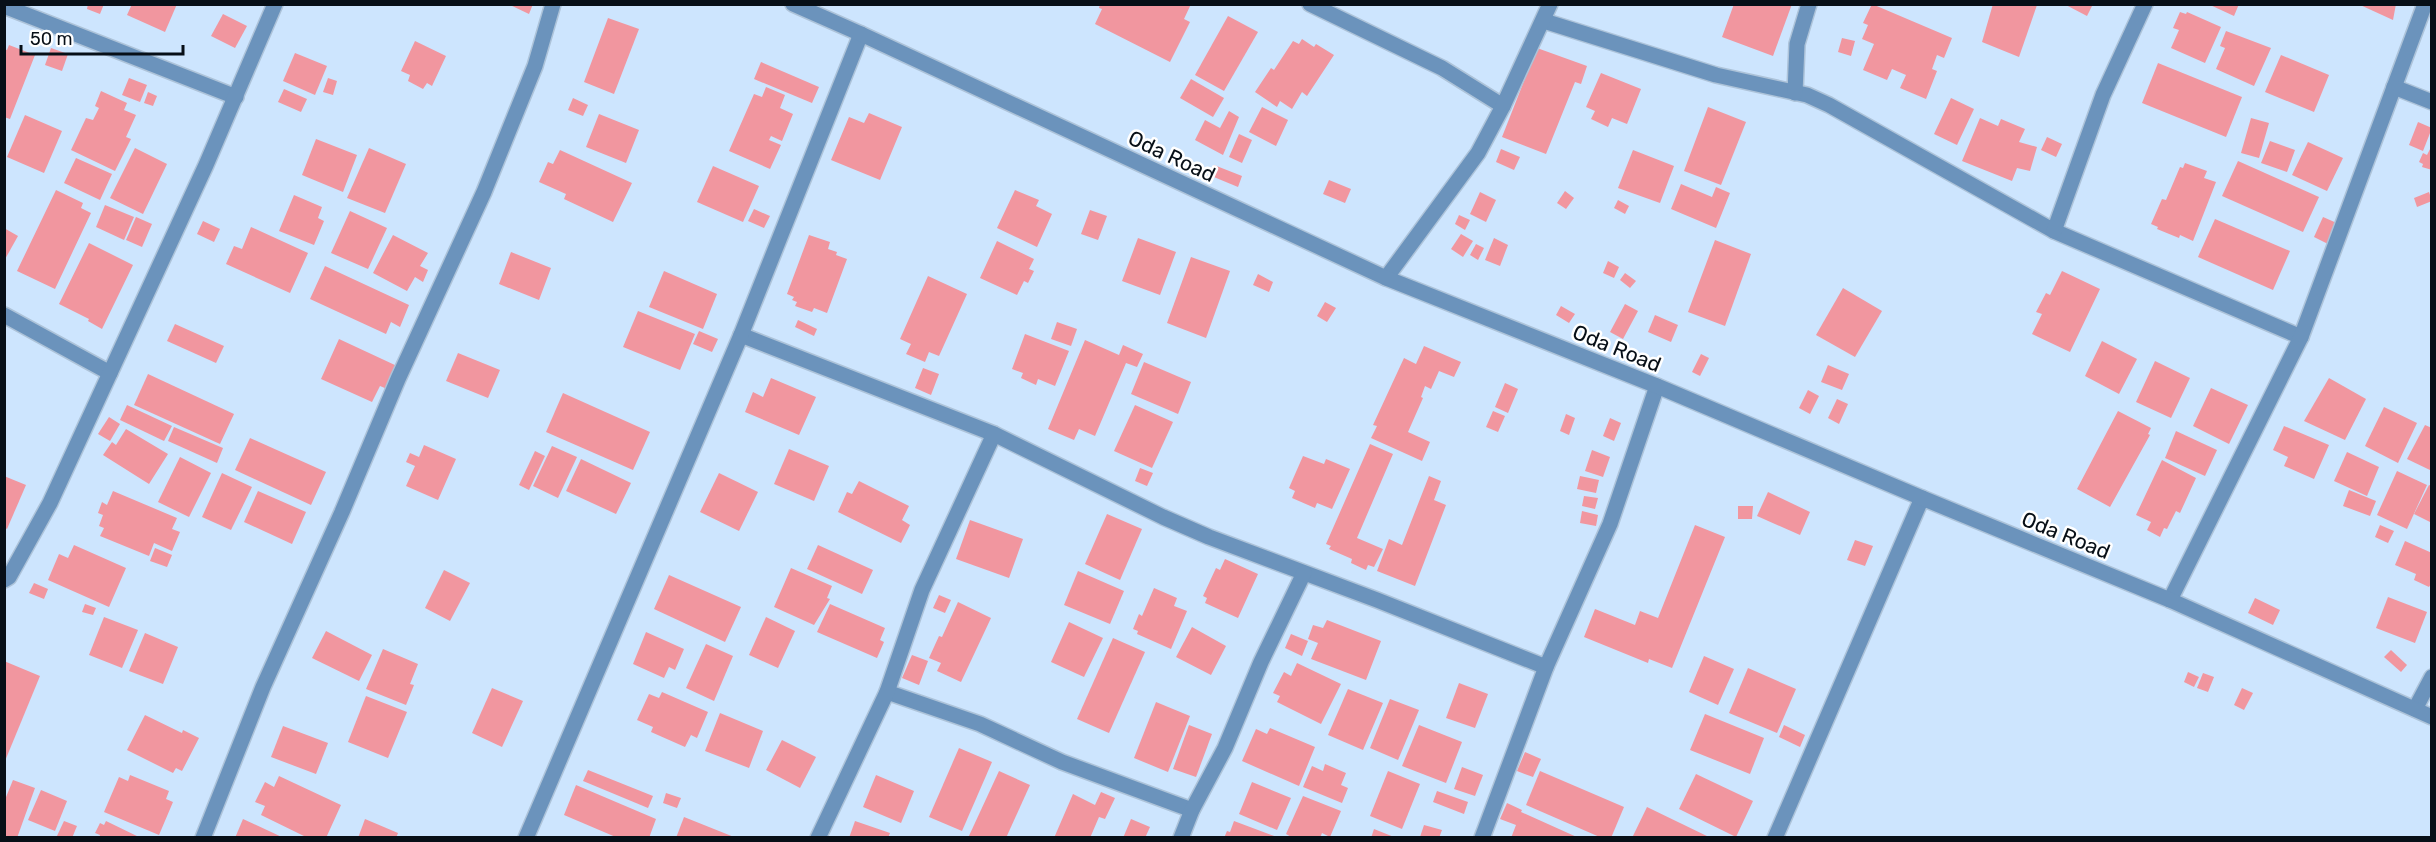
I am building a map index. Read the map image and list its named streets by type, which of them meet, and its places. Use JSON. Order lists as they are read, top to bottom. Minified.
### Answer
{"streets":{"street":["Oda Road"]},"scale_bar":"50 m"}
